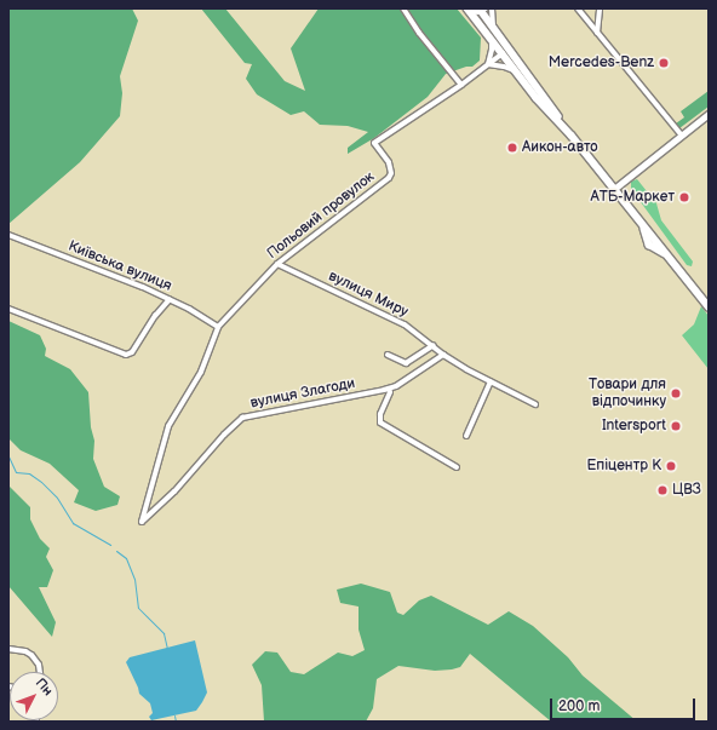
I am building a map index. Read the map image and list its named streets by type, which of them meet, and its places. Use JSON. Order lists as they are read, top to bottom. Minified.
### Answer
{"streets":{"street":["Польовий провулок","Київська вулиця","вулиця Миру","вулиця Злагоди"]},"crossings":[["Польовий провулок","Київська вулиця"],["Польовий провулок","вулиця Миру"],["Польовий провулок","вулиця Злагоди"],["вулиця Миру","вулиця Злагоди"]],"places":["Mercedes-Benz","Аикон-авто","АТБ-Маркет","Товари для відпочинку","Intersport","Епіцентр К","ЦВЗ"],"scale_bar":"200 m","north":"top right"}
